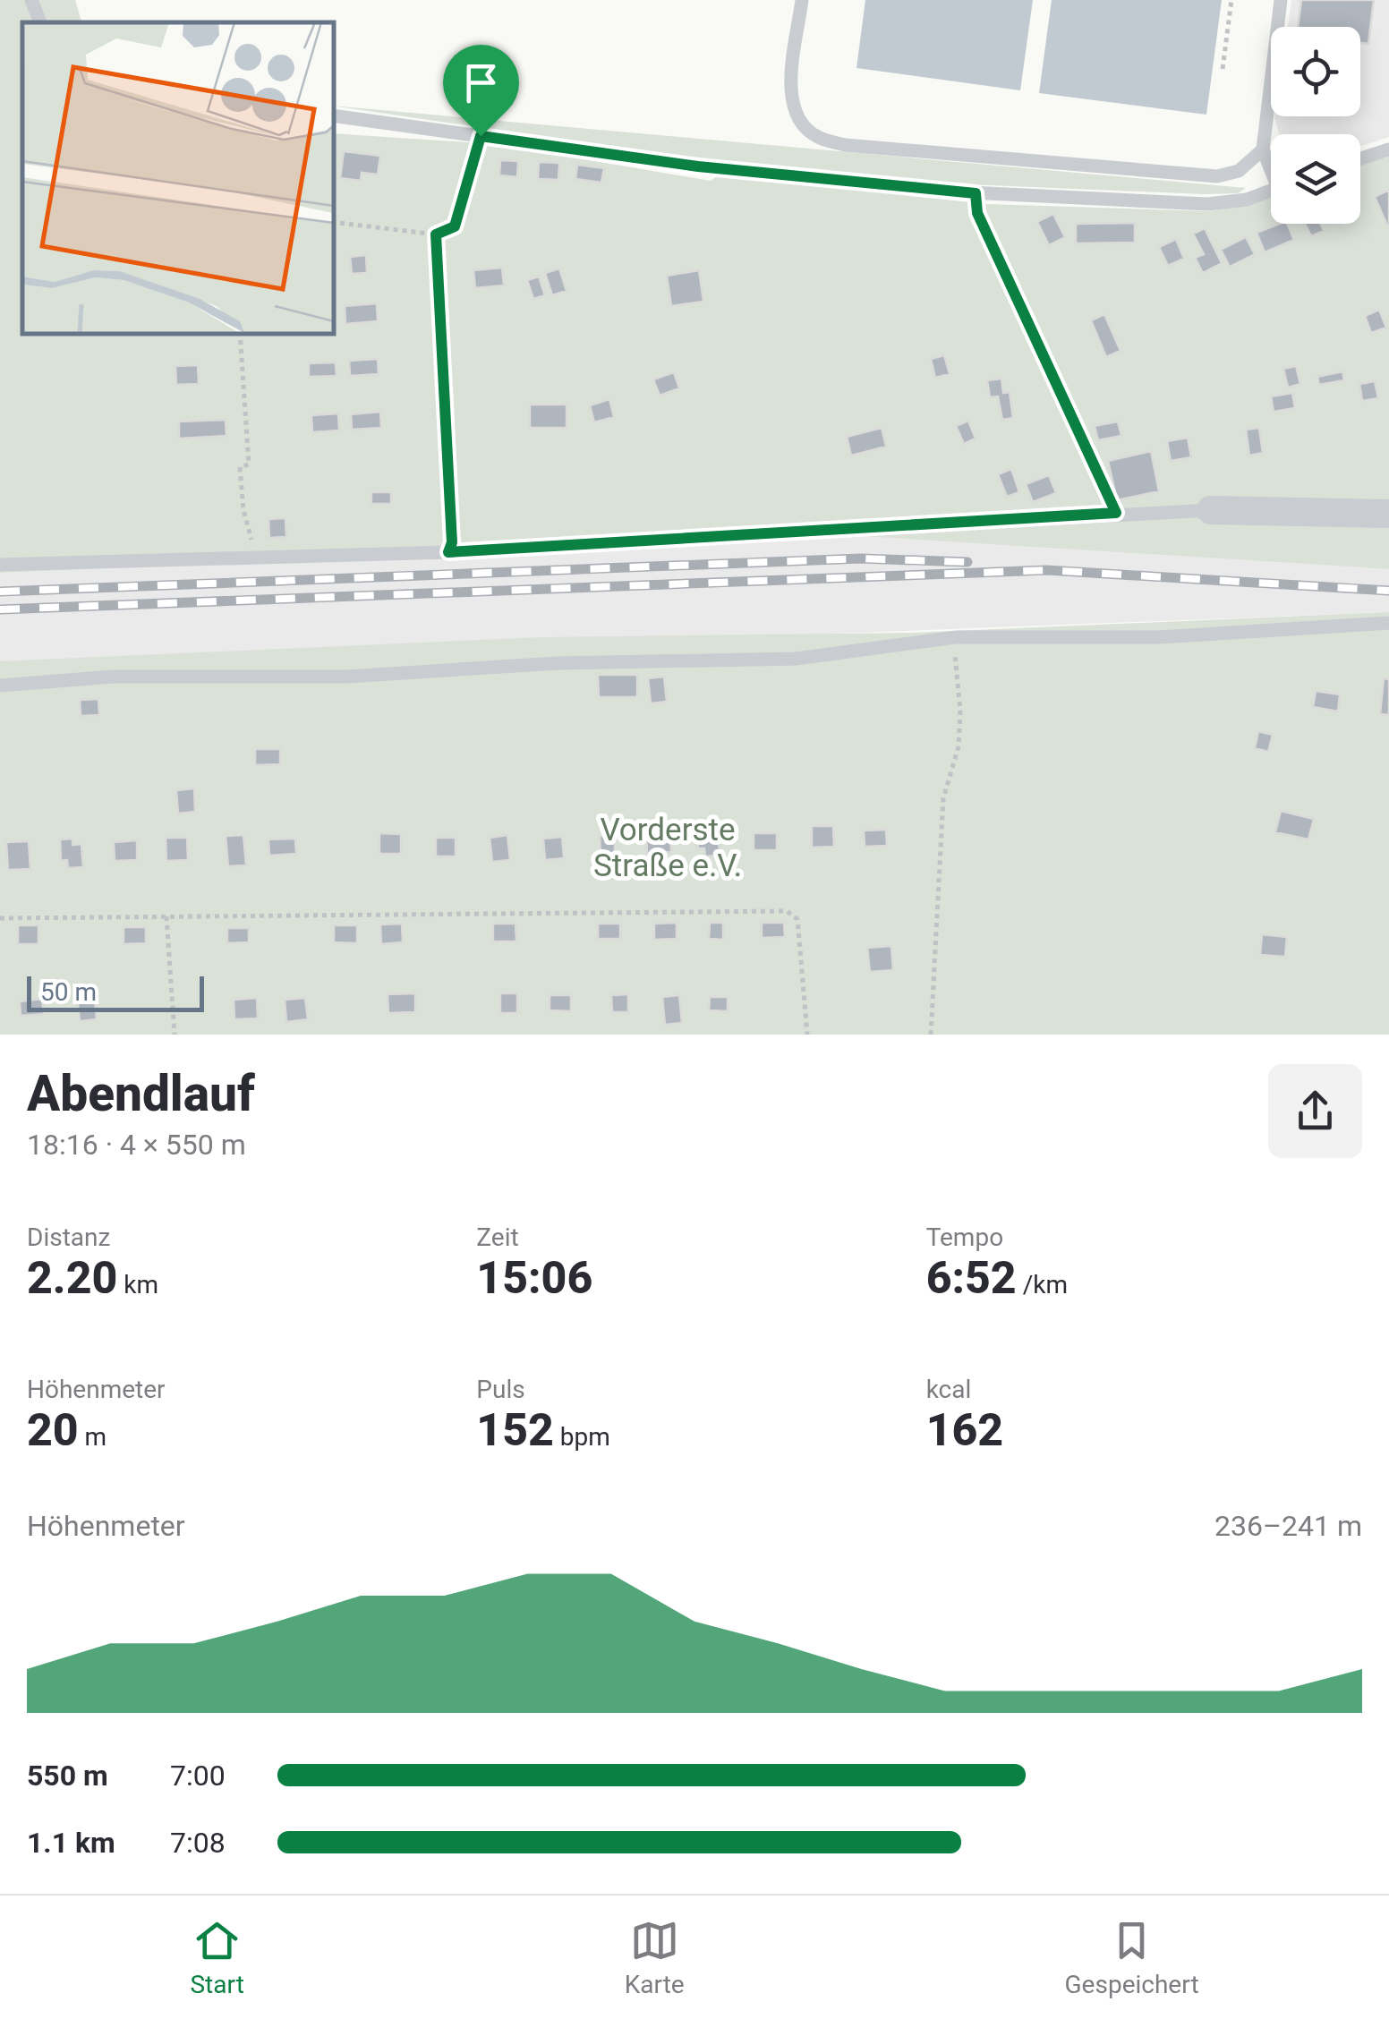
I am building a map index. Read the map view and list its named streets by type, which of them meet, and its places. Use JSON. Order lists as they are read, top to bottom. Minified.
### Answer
{"parks":["Vorderste Straße e.V."],"scale_bar":"50 m","page":{"scale":"50 m","heading":["Abendlauf","18:16 · 4 × 550 m"],"stats":[["Distanz","2.20 km"],["Zeit","15:06"],["Tempo","6:52 /km"],["Höhenmeter","20 m"],["Puls","152 bpm"],["kcal","162"]],"chart":["Höhenmeter","236–241 m"],"list":[{"name":"550 m","note":"7:00"},{"name":"1.1 km","note":"7:08"}],"tabs":["Start","Karte","Gespeichert"]}}
